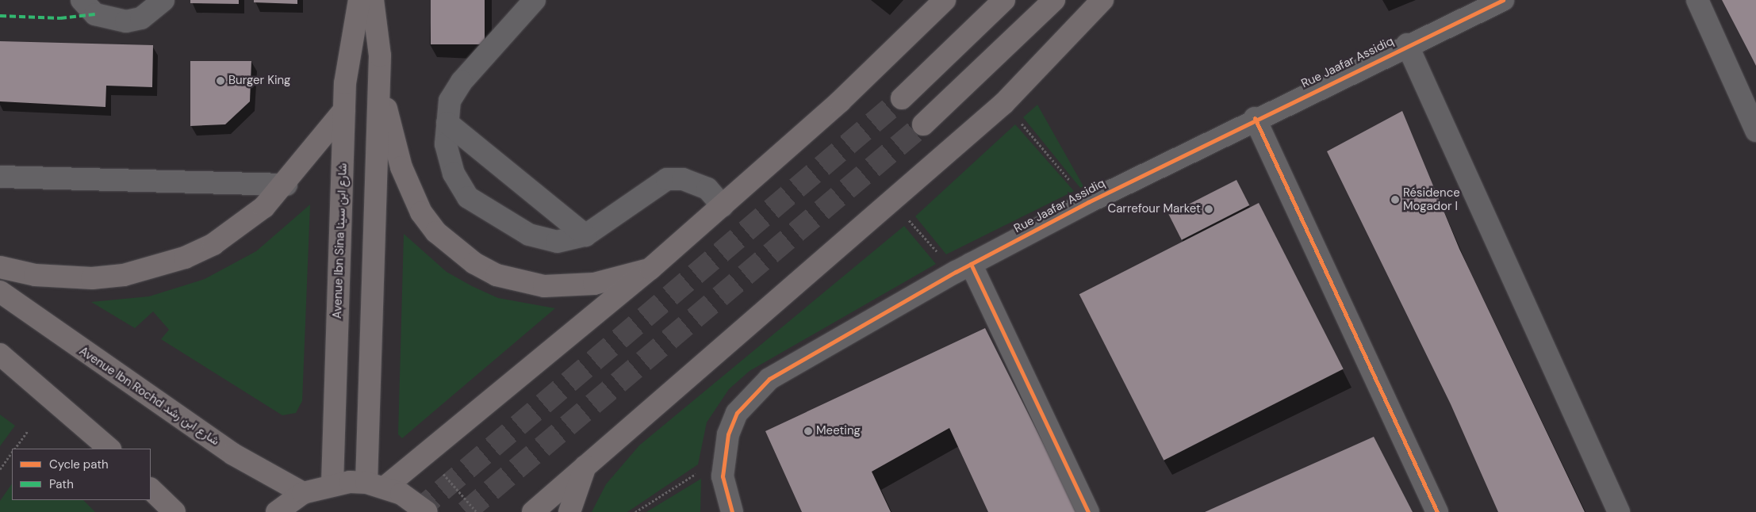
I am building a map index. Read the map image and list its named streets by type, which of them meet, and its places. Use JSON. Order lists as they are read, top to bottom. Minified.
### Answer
{"streets":{"main road":["Avenue Ibn Sina شارع ابن سينا","Avenue Ibn Rochd شارع ابن رشد"],"street":["Rue Jaafar Assidiq"]},"places":["Burger King","Résidence Mogador I","Carrefour Market","Meeting"],"legend":["Cycle path","Path"]}
